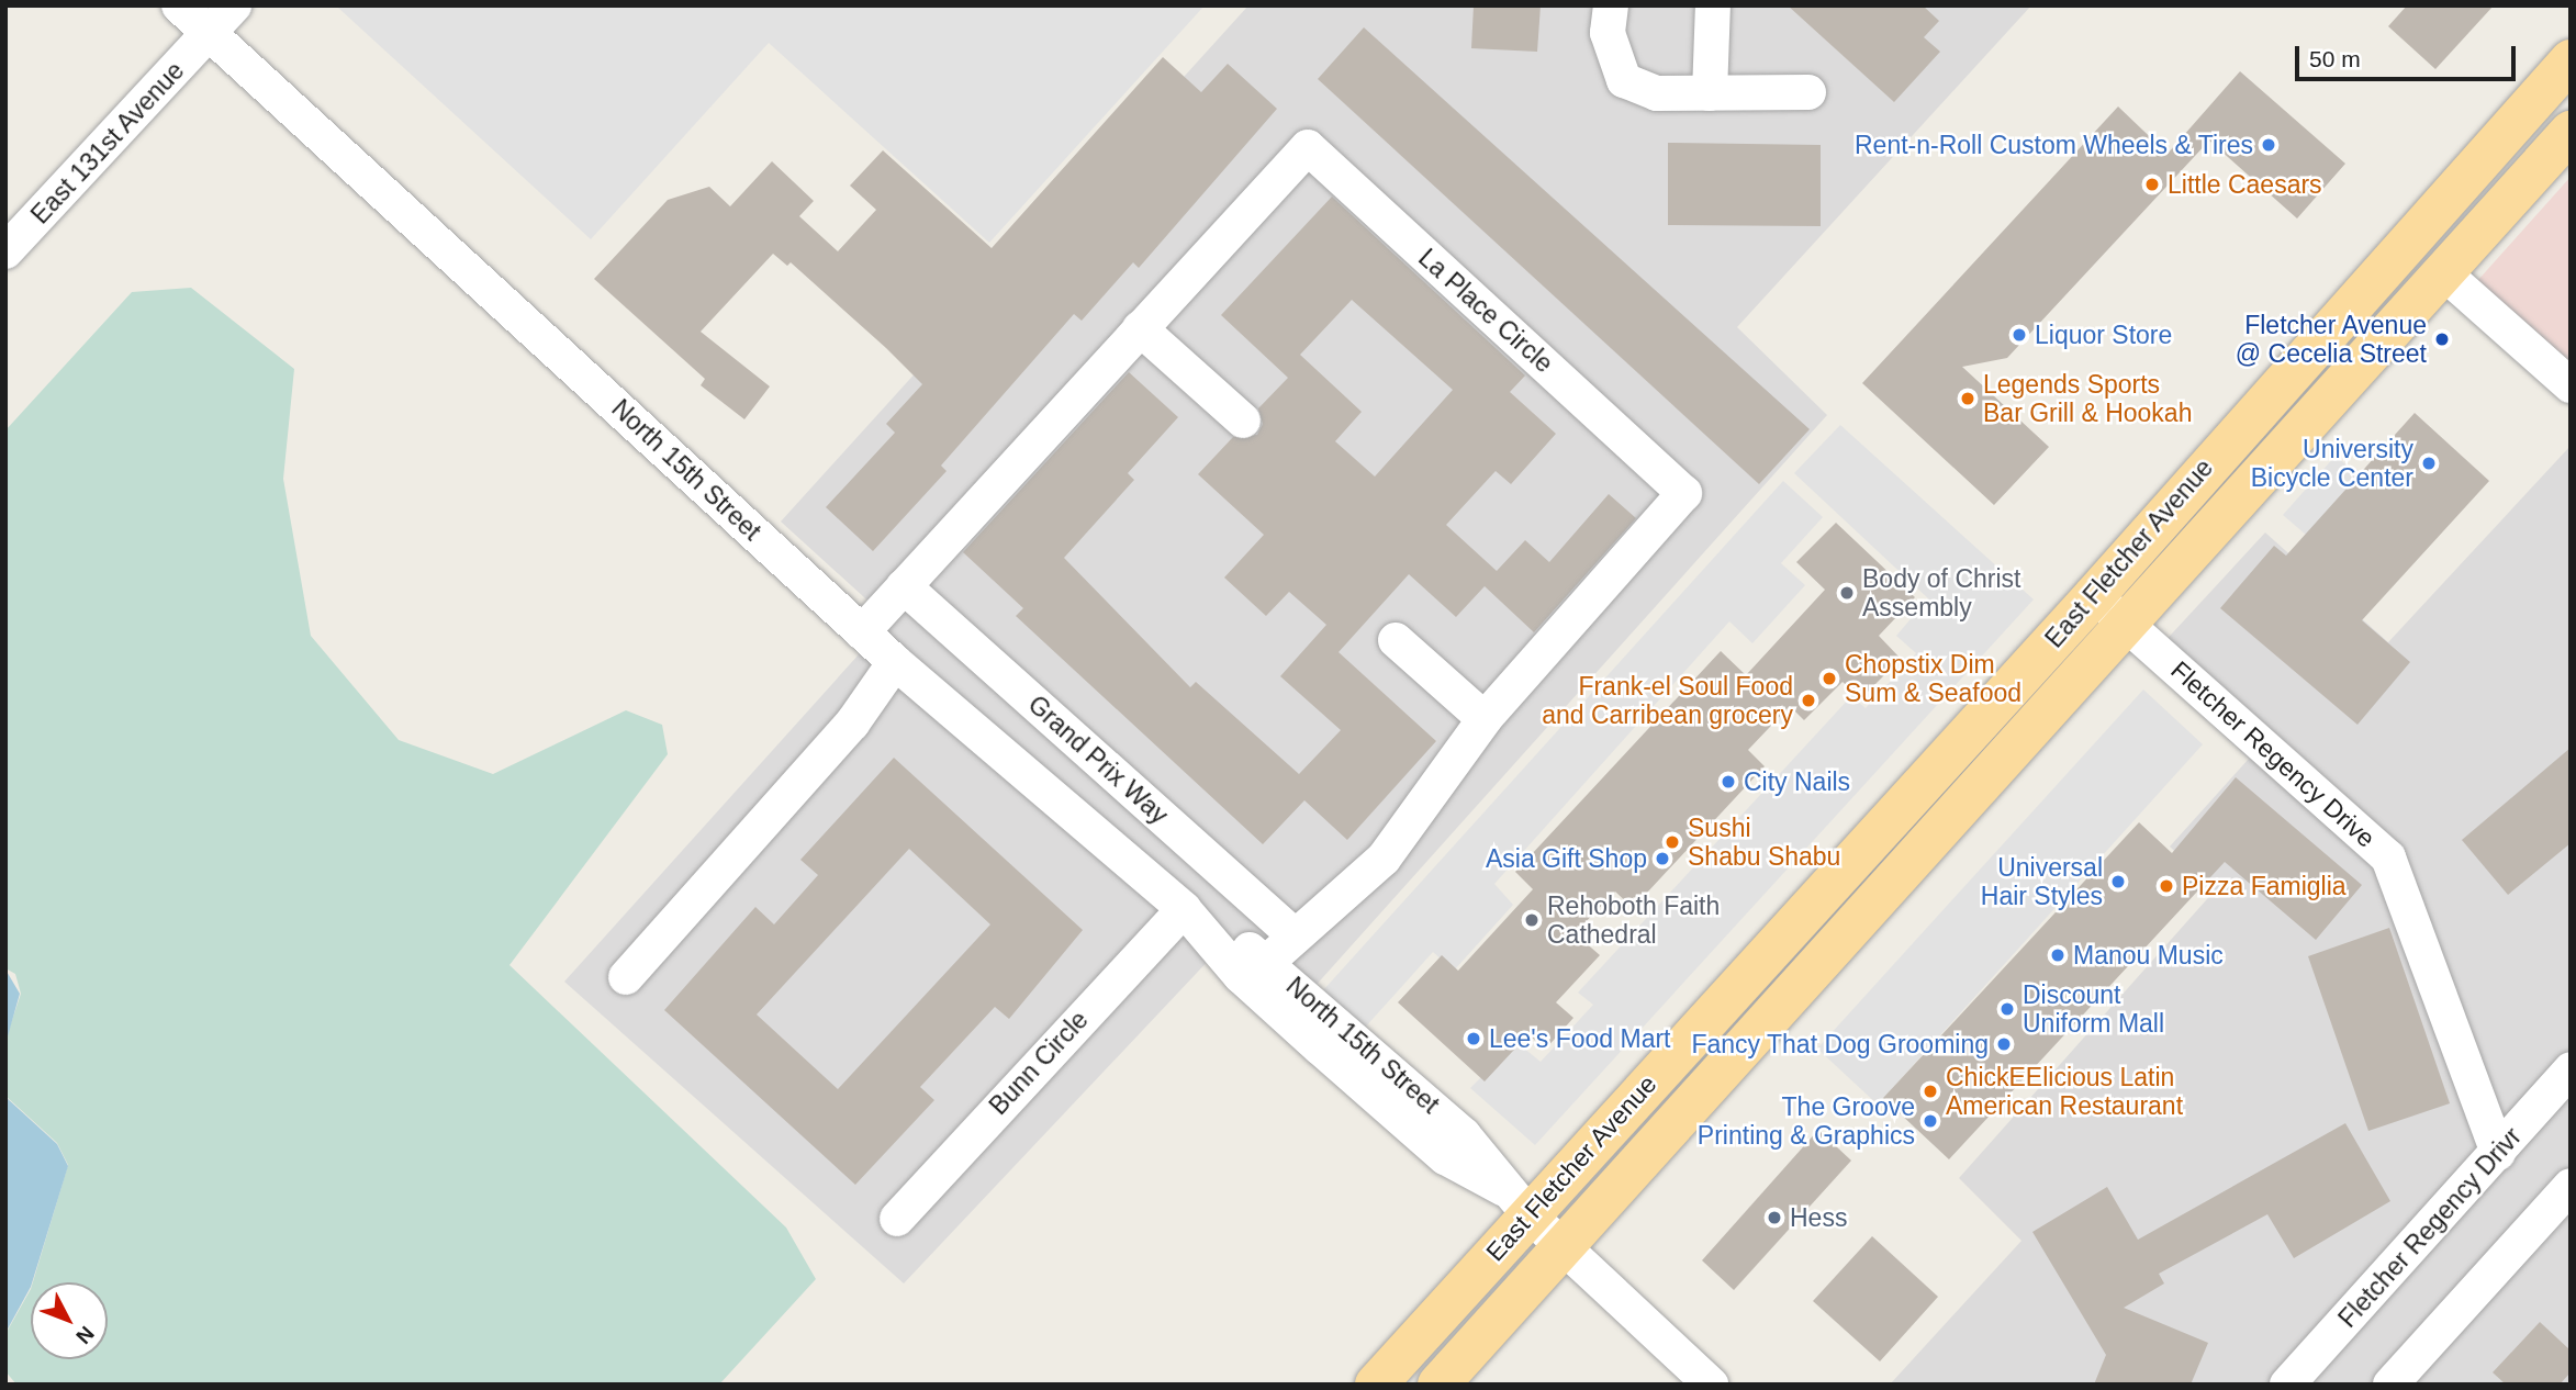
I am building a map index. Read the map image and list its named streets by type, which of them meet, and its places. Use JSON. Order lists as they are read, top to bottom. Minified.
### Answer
{"streets":{"main road":["East Fletcher Avenue"],"street":["East 131st Avenue","La Place Circle","North 15th Street","Fletcher Regency Drive","Grand Prix Way","Bunn Circle","Fletcher Regency Drivr"]},"crossings":[["East 131st Avenue","North 15th Street"],["La Place Circle","North 15th Street"],["La Place Circle","Grand Prix Way"],["North 15th Street","East Fletcher Avenue"],["North 15th Street","Bunn Circle"],["East Fletcher Avenue","Fletcher Regency Drive"],["Fletcher Regency Drive","Fletcher Regency Drivr"]],"places":["Rent-n-Roll Custom Wheels & Tires","Little Caesars","Liquor Store","Fletcher Avenue @ Cecelia Street","Legends Sports Bar Grill & Hookah","University Bicycle Center","Body of Christ Assembly","Chopstix Dim Sum & Seafood","Frank-el Soul Food and Carribean grocery","City Nails","Sushi Shabu Shabu","Asia Gift Shop","Universal Hair Styles","Pizza Famiglia","Rehoboth Faith Cathedral","Manou Music","Discount Uniform Mall","Lee's Food Mart","Fancy That Dog Grooming","ChickEElicious Latin American Restaurant","The Groove Printing & Graphics","Hess"],"scale_bar":"50 m","north":"bottom right"}
